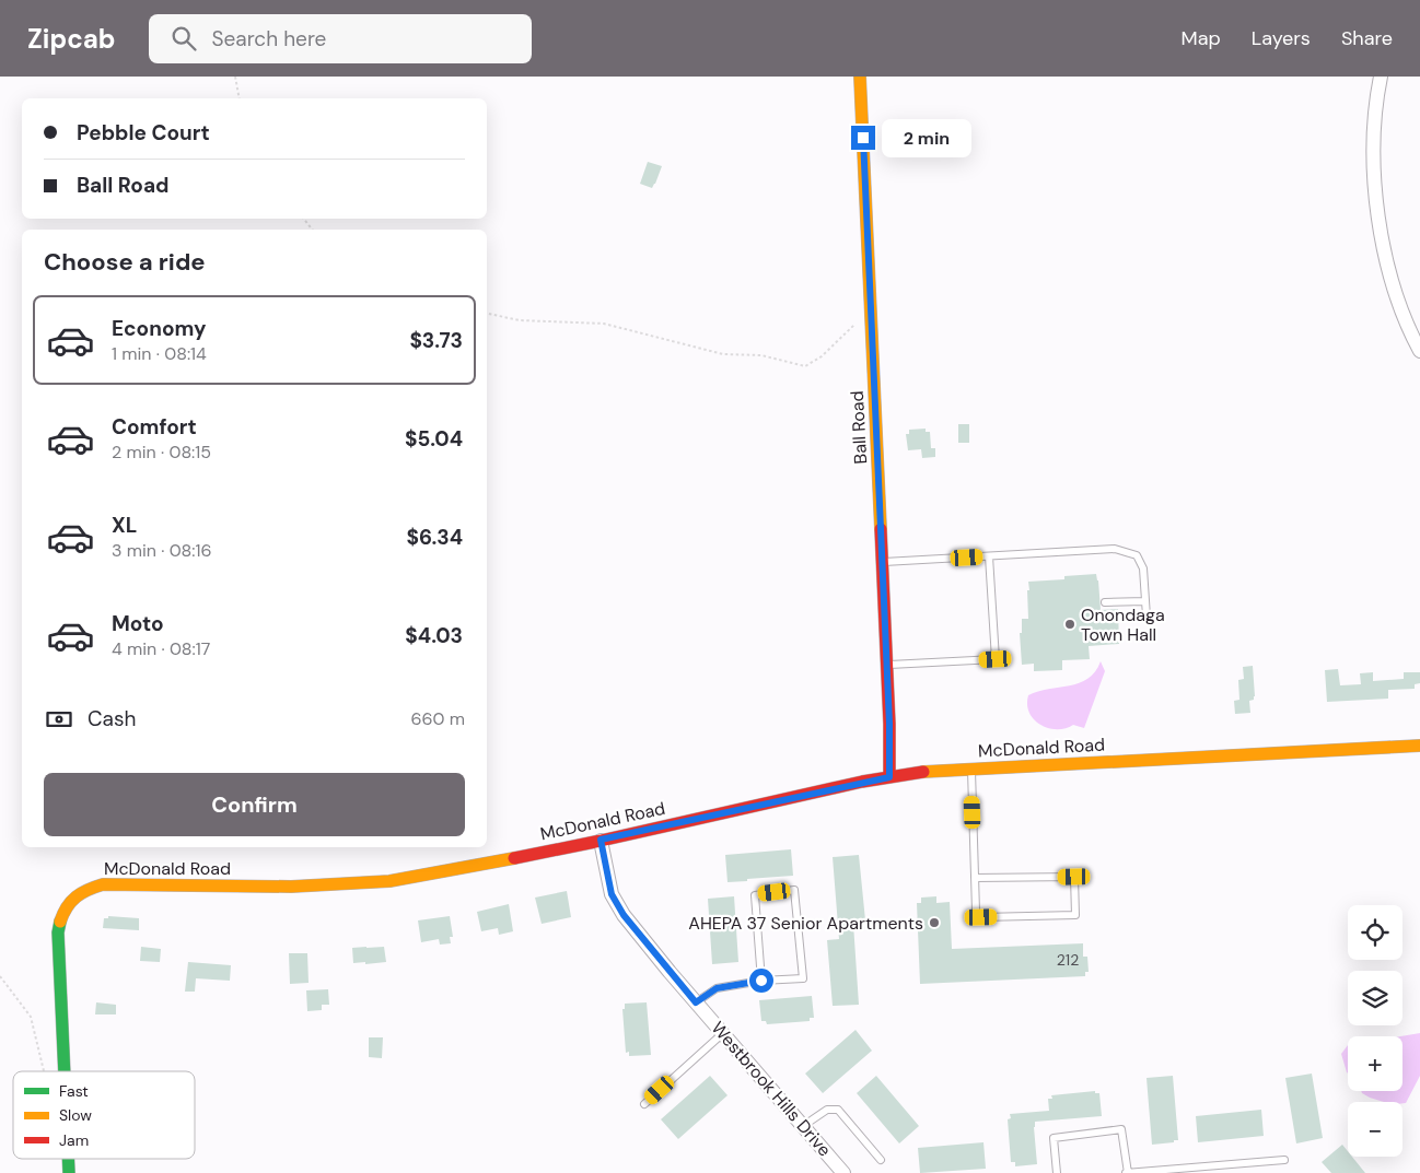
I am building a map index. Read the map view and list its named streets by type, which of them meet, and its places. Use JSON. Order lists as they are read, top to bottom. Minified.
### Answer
{"streets":{"street":["Ball Road","McDonald Road","Westbrook Hills Drive"]},"crossings":[["Ball Road","McDonald Road"],["McDonald Road","Westbrook Hills Drive"]],"places":["Onondaga Town Hall","AHEPA 37 Senior Apartments"],"house_numbers":["212"],"legend":["Fast","Slow","Jam"],"page":{"header":"Zipcab","search":"Search here","nav":["Map","Layers","Share"],"banner":["Pebble Court","Ball Road"],"bubble":"2 min","heading":"Choose a ride","list":[{"name":"Economy","note":"1 min · 08:14","value":"$3.73"},{"name":"Comfort","note":"2 min · 08:15","value":"$5.04"},{"name":"XL","note":"3 min · 08:16","value":"$6.34"},{"name":"Moto","note":"4 min · 08:17","value":"$4.03"}],"pay":["Cash","660 m"],"buttons":"Confirm","map_buttons":["+","−"]}}
